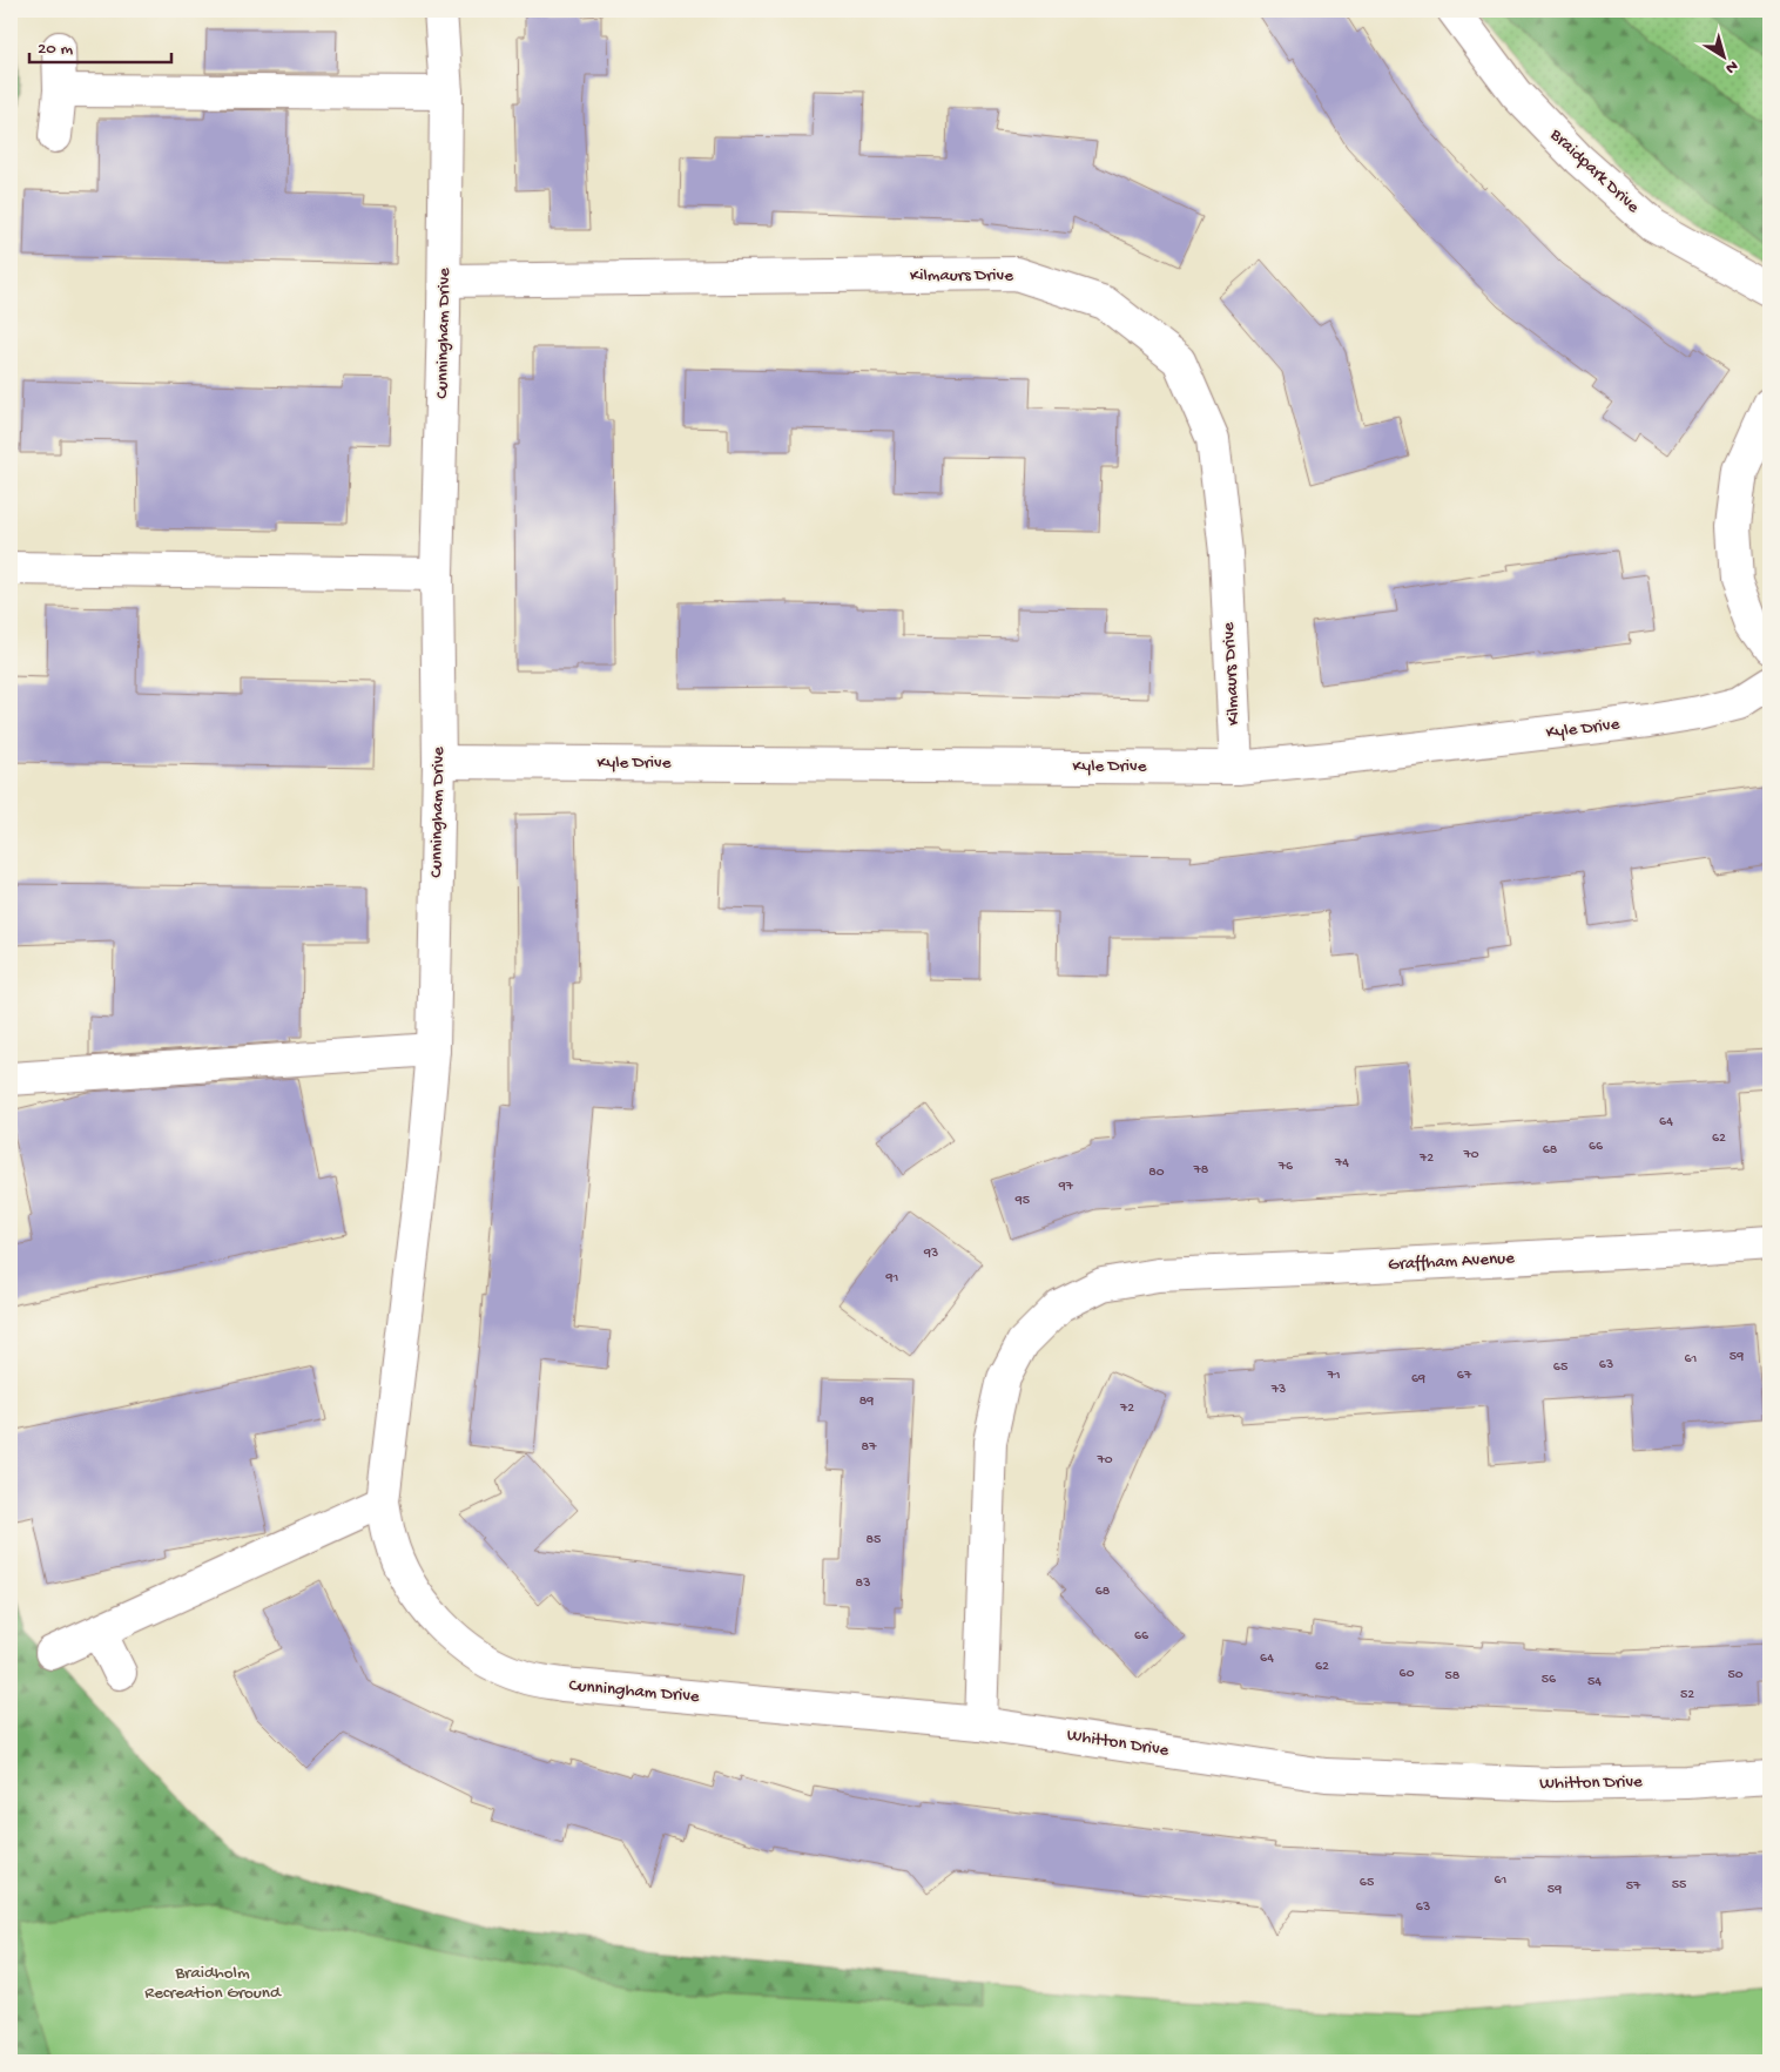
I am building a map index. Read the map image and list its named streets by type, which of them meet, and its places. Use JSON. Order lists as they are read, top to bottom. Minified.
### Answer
{"streets":{"street":["Braidpark Drive","Kilmaurs Drive","Cunningham Drive","Kyle Drive","Graffham Avenue","Whitton Drive"]},"crossings":[["Kilmaurs Drive","Cunningham Drive"],["Kilmaurs Drive","Kyle Drive"],["Cunningham Drive","Kyle Drive"],["Cunningham Drive","Graffham Avenue"],["Cunningham Drive","Whitton Drive"],["Graffham Avenue","Whitton Drive"]],"parks":["Braidholm Recreation Ground"],"house_numbers":["64","62","66","68","70","72","74","76","78","80","97","95","93","91","59","61","63","65","71","67","69","73","89","72","87","70","85","83","68","66","64","62","60","50","58","56","54","52","61","65","55","57","59","63"],"scale_bar":"20 m","north":"bottom right"}
